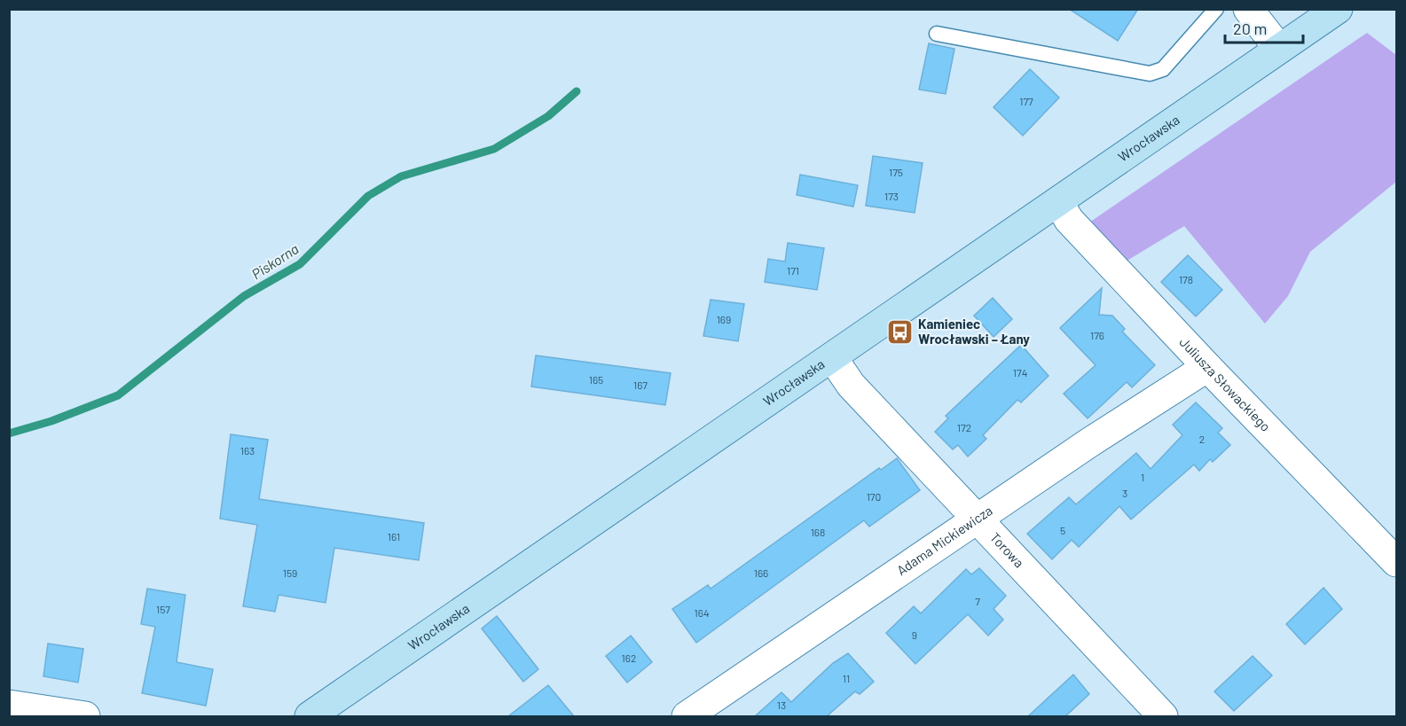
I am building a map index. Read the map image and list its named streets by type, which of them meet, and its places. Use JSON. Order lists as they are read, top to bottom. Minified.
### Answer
{"streets":{"main road":["Wrocławska"],"street":["Juliusza Słowackiego","Adama Mickiewicza","Torowa"]},"crossings":[["Wrocławska","Juliusza Słowackiego"],["Wrocławska","Torowa"],["Juliusza Słowackiego","Adama Mickiewicza"],["Adama Mickiewicza","Torowa"]],"water":["Piskorna"],"places":{"bus stop":["Kamieniec Wrocławski – Łany"]},"house_numbers":["177","175","173","171","178","169","176","174","165","167","172","2","163","1","3","170","5","168","161","159","166","7","157","164","9","162","11","13"],"scale_bar":"20 m"}
